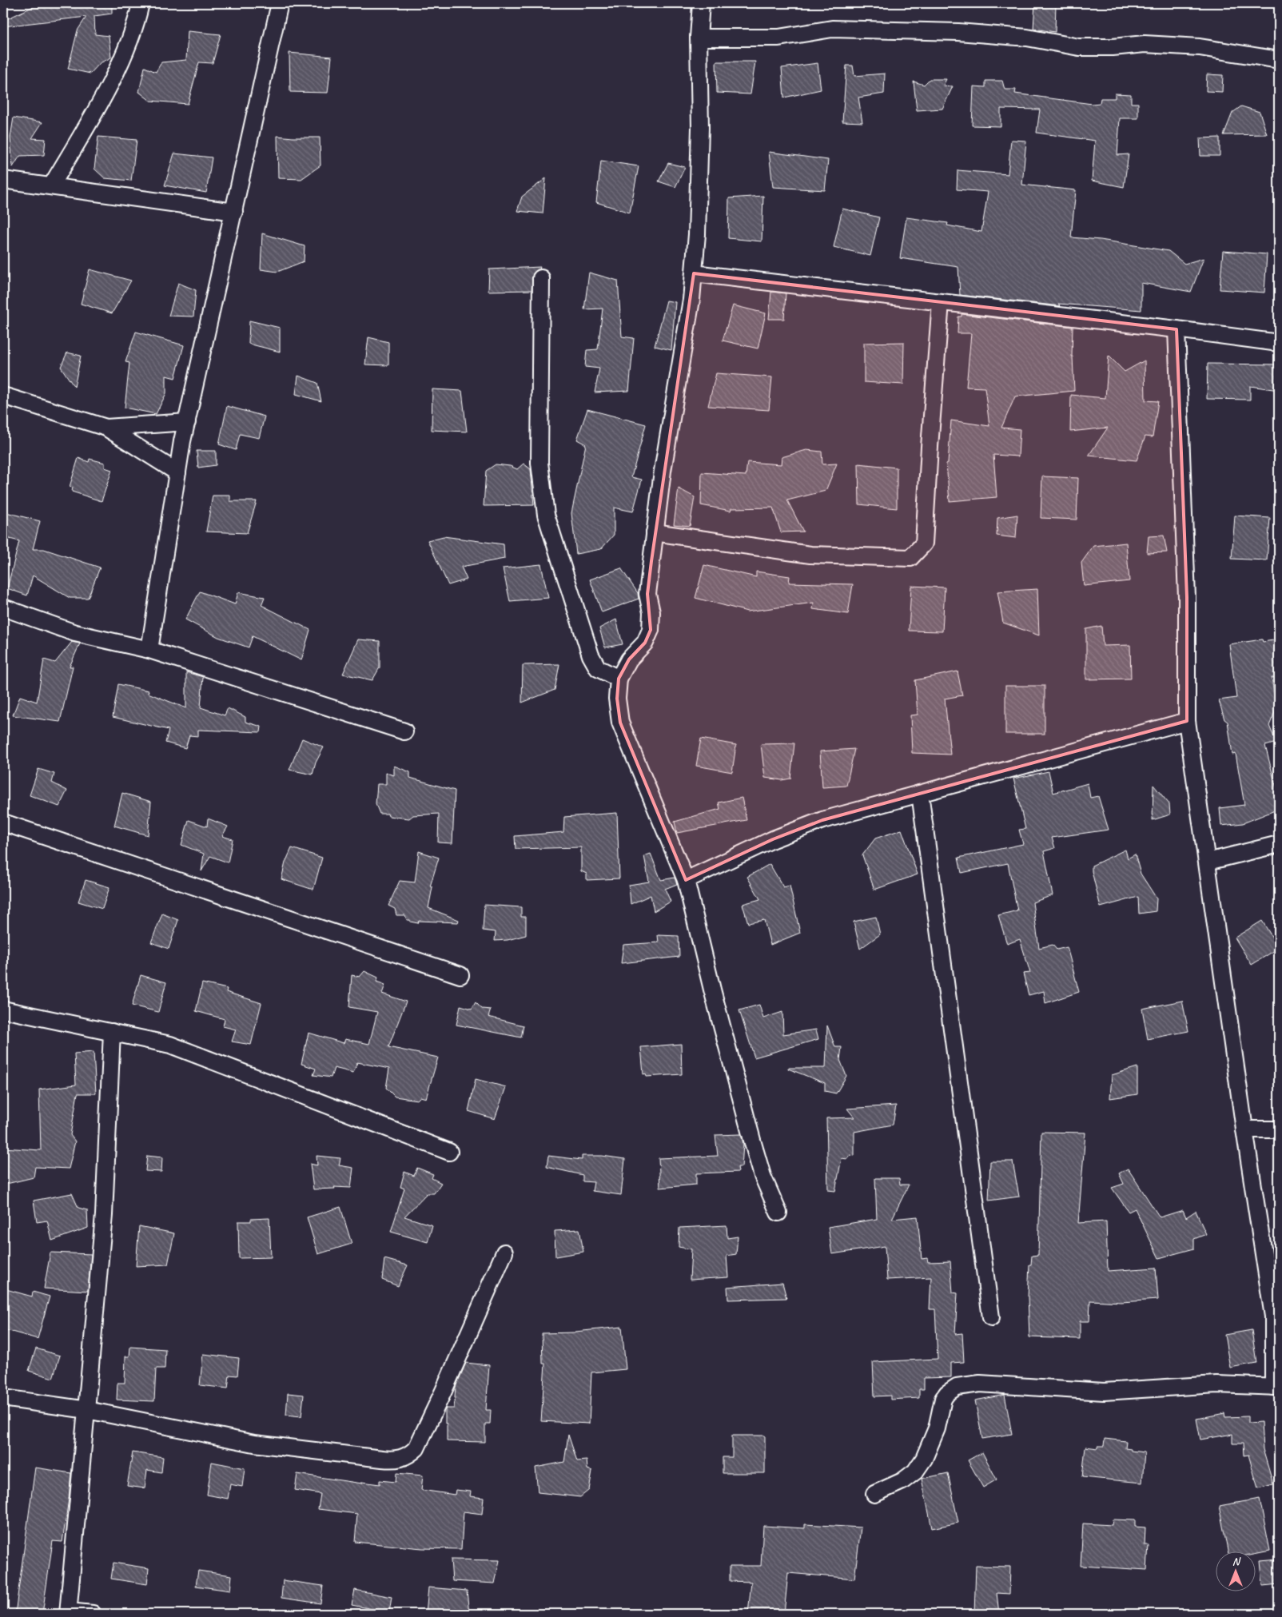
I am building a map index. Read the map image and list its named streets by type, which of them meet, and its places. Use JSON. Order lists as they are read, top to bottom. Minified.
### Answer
{"north":"top"}
